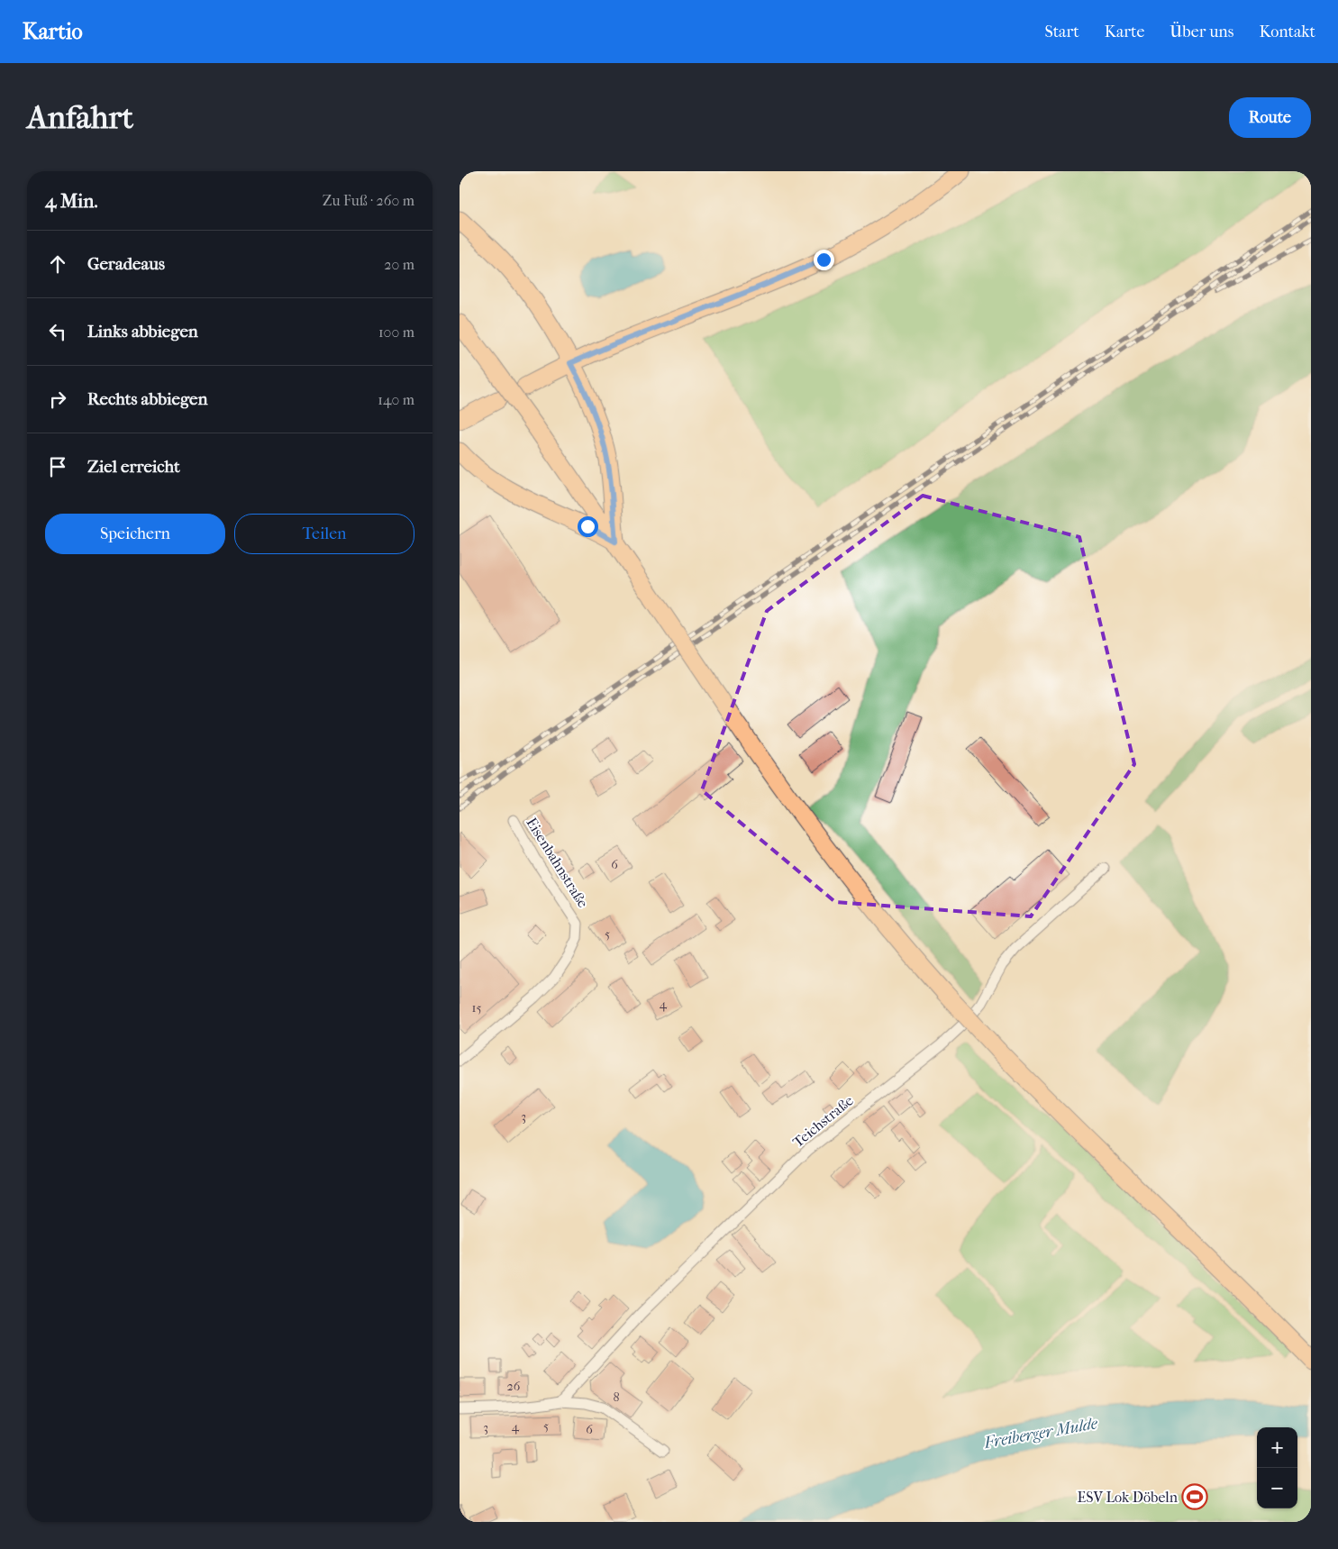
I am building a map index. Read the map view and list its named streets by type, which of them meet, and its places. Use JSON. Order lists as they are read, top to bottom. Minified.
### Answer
{"streets":{"street":["Eisenbahnstraße","Teichstraße"]},"water":["Freiberger Mulde"],"places":{"sports":["ESV Lok Döbeln"]},"house_numbers":["6","5","4","15","3","26","8","5","4","3","6"],"page":{"header":"Kartio","nav":["Start","Karte","Über uns","Kontakt"],"buttons":["Route",["Speichern","Teilen"]],"title":"Anfahrt","heading":["4 Min.","Zu Fuß · 260 m"],"list":[["Geradeaus","20 m"],["Links abbiegen","100 m"],["Rechts abbiegen","140 m"],"Ziel erreicht"],"map_buttons":["+","−"]}}
